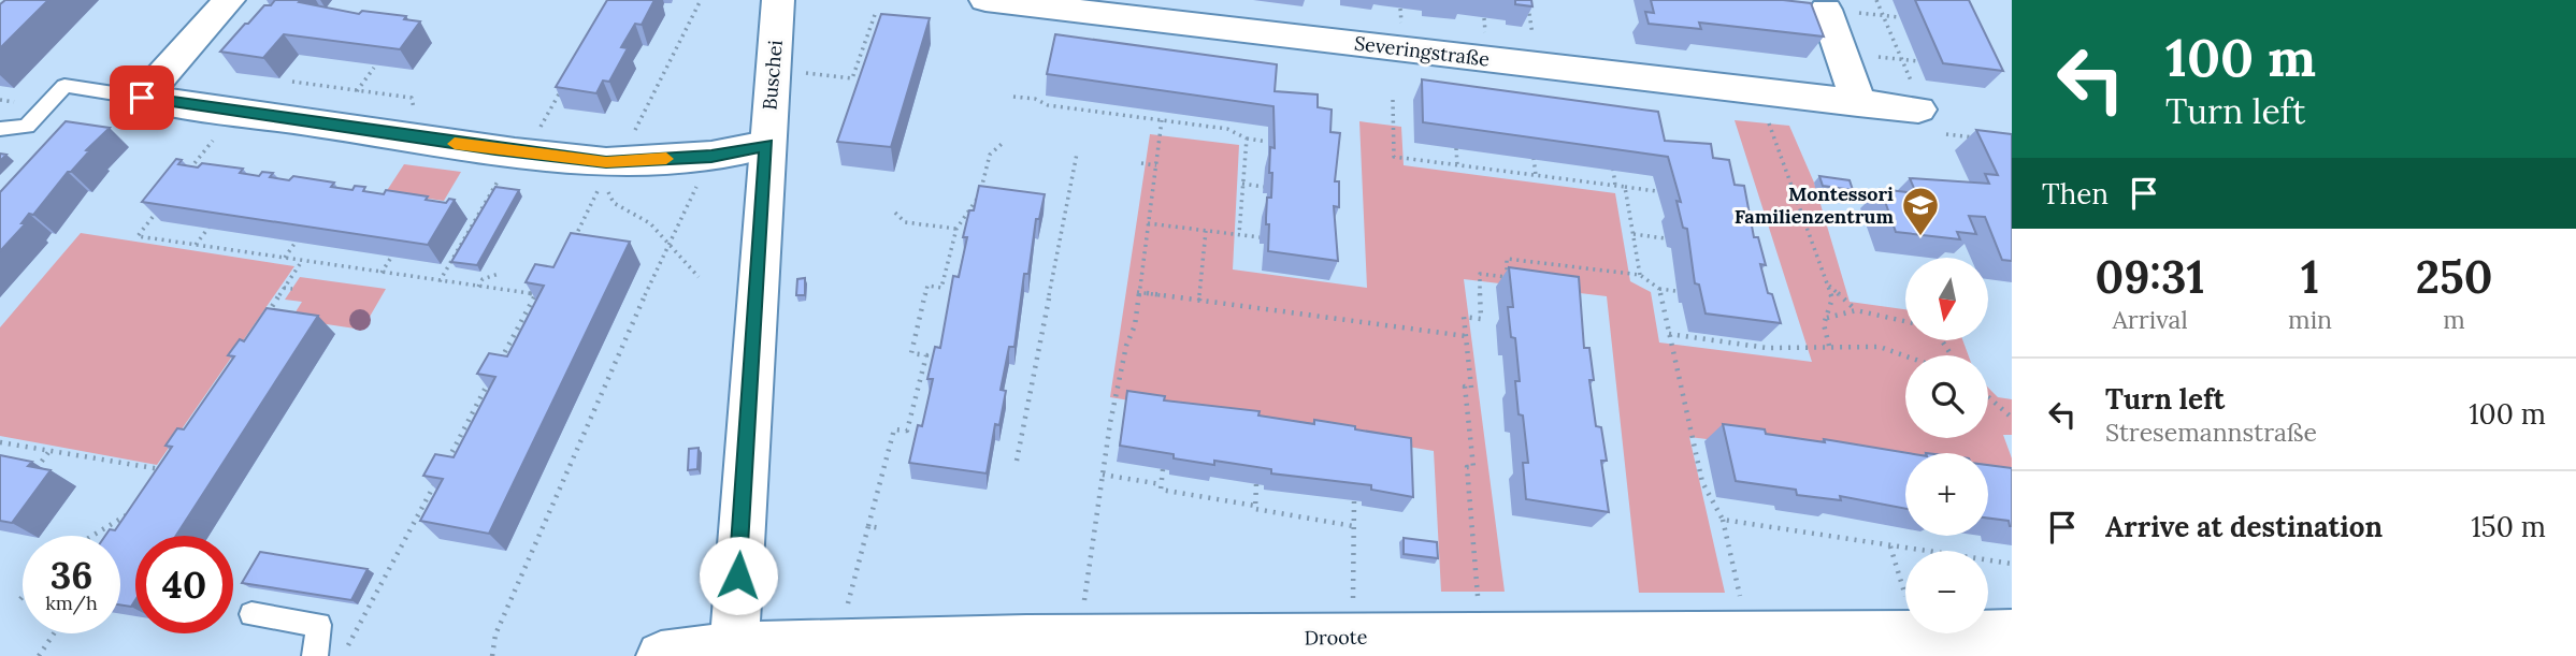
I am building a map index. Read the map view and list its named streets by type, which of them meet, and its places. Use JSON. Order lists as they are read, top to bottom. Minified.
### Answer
{"streets":{"street":["Severingstraße","Buschei","Droote"]},"crossings":[["Buschei","Droote"]],"places":{"school or university":["Montessori Familienzentrum"]},"north":"bottom","page":{"turn":["100 m","Turn left"],"then":"Then","eta":["09:31","Arrival","1","min","250","m"],"map_buttons":["+","−"],"list":[{"name":"Turn left","note":"Stresemannstraße","value":"100 m"},{"name":"Arrive at destination","value":"150 m"}],"speed":"36 km/h","limit":"40"}}
